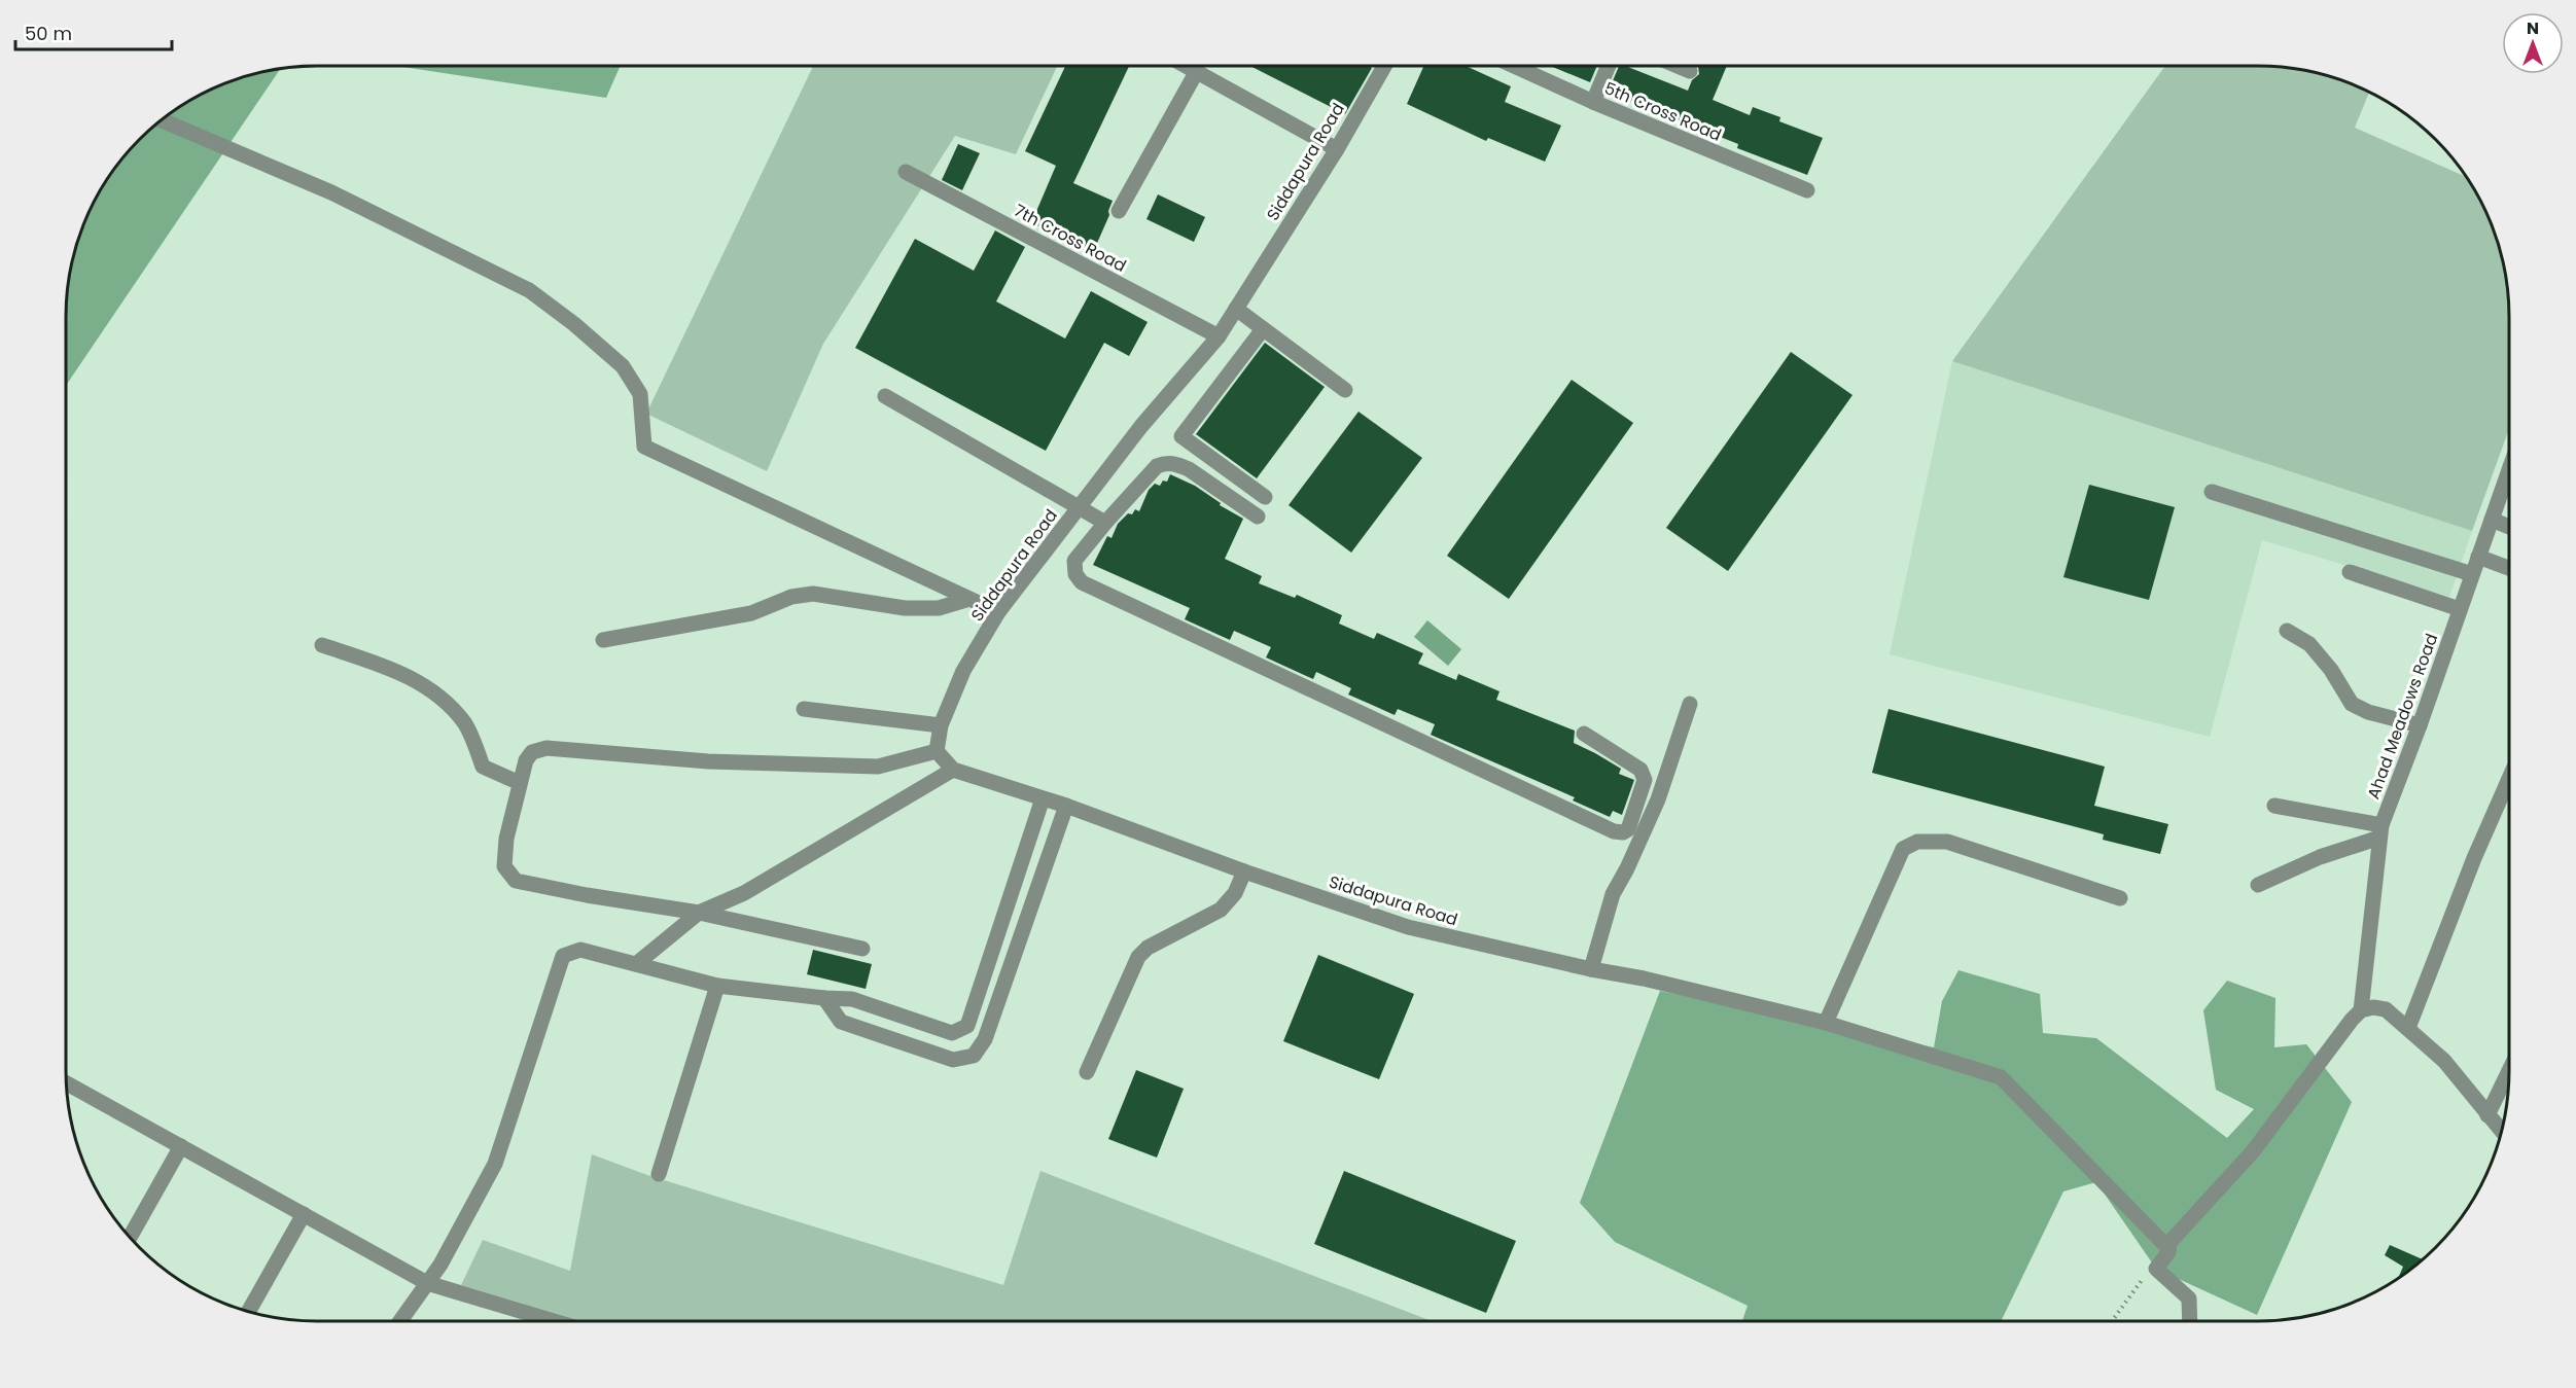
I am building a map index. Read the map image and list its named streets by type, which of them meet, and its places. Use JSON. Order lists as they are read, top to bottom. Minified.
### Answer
{"streets":{"street":["5th Cross Road","Siddapura Road","7th Cross Road","Ahad Meadows Road"]},"crossings":[["Siddapura Road","7th Cross Road"]],"scale_bar":"50 m","north":"top"}
